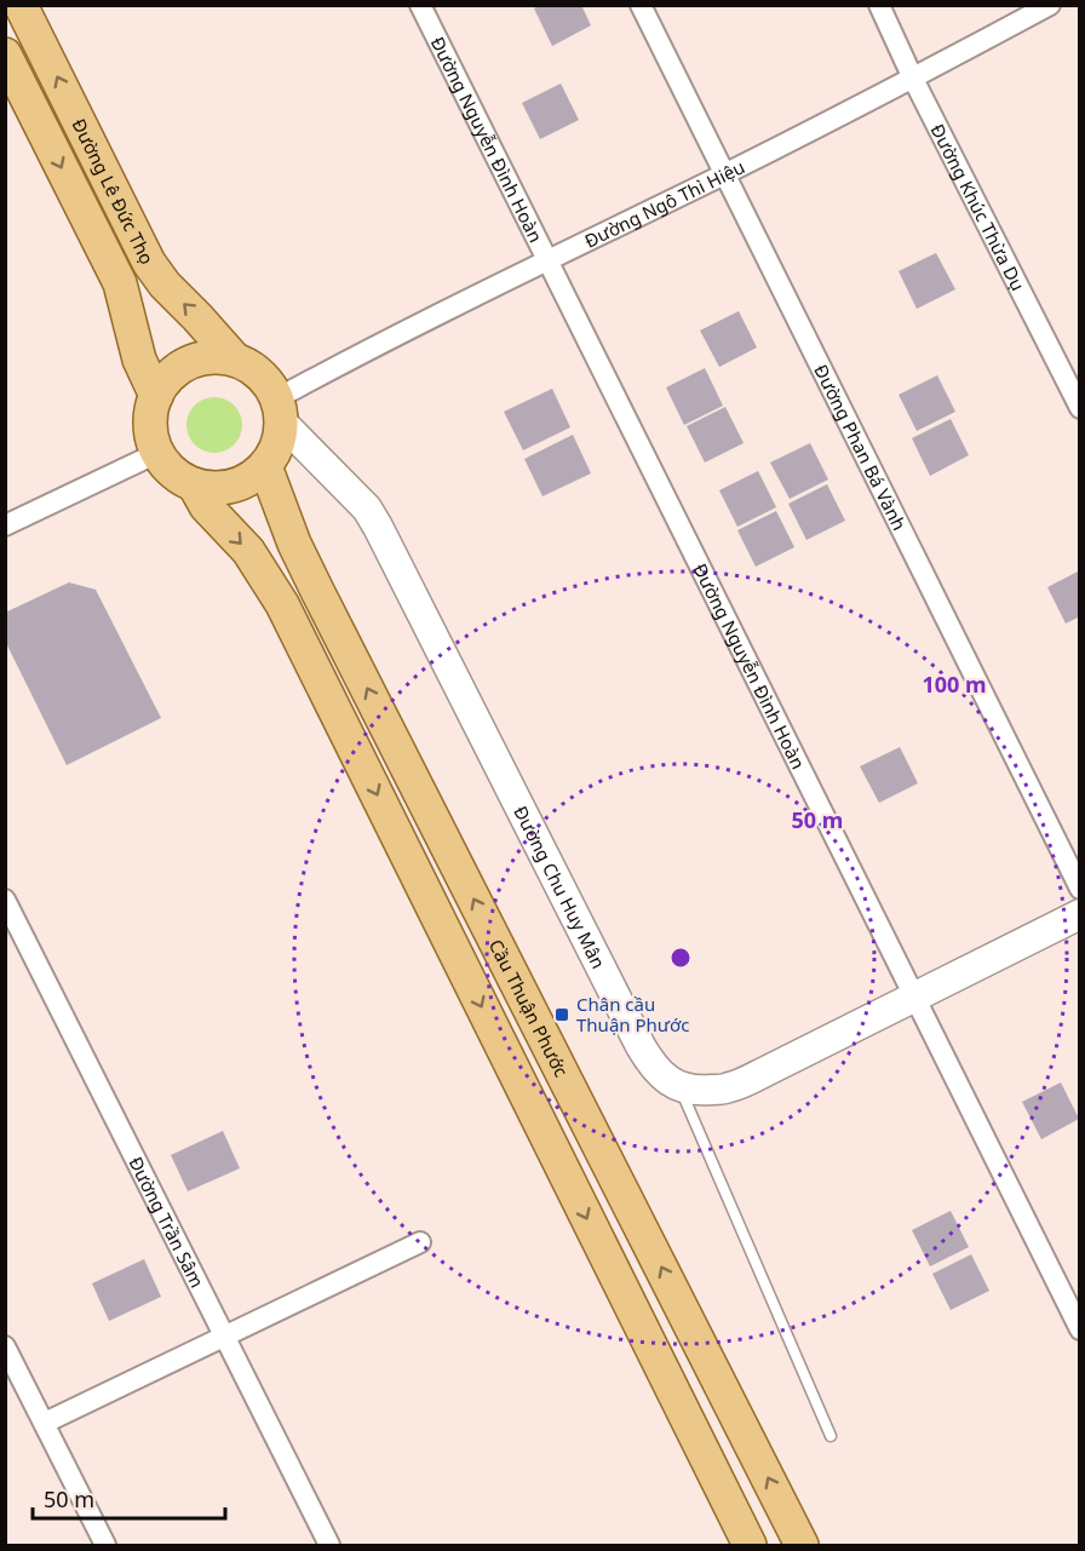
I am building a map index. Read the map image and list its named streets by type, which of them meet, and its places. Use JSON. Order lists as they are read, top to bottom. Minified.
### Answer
{"streets":{"main road":["Đường Lê Đức Thọ","Cầu Thuận Phước"],"street":["Đường Nguyễn Đình Hoàn","Đường Ngô Thì Hiệu","Đường Khúc Thừa Dụ","Đường Phan Bá Vành","Đường Chu Huy Mân","Đường Trần Sâm"]},"crossings":[["Đường Nguyễn Đình Hoàn","Đường Ngô Thì Hiệu"],["Đường Lê Đức Thọ","Đường Ngô Thì Hiệu"],["Đường Lê Đức Thọ","Đường Chu Huy Mân"],["Đường Lê Đức Thọ","Cầu Thuận Phước"],["Đường Ngô Thì Hiệu","Đường Khúc Thừa Dụ"],["Đường Ngô Thì Hiệu","Đường Phan Bá Vành"],["Đường Ngô Thì Hiệu","Đường Chu Huy Mân"],["Đường Ngô Thì Hiệu","Cầu Thuận Phước"],["Đường Chu Huy Mân","Cầu Thuận Phước"]],"places":{"transit":["Chân cầu Thuận Phước"]},"scale_bar":"50 m","rings":["100 m","50 m"]}
